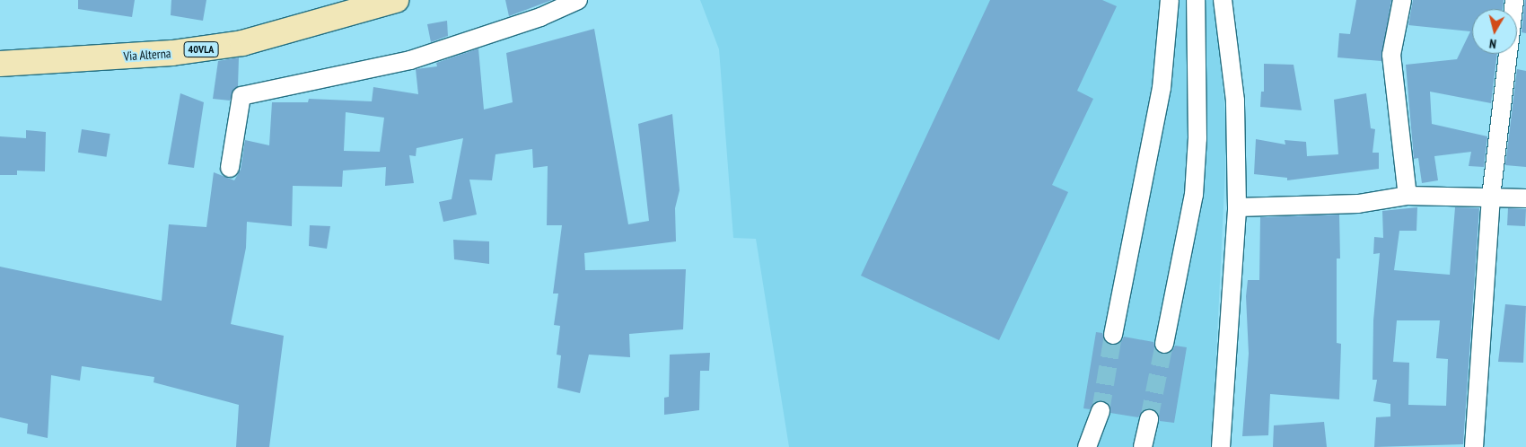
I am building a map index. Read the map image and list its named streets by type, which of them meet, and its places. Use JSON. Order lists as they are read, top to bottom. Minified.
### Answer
{"streets":{"main road":["40VLA","Via Alterna"]},"north":"bottom"}
